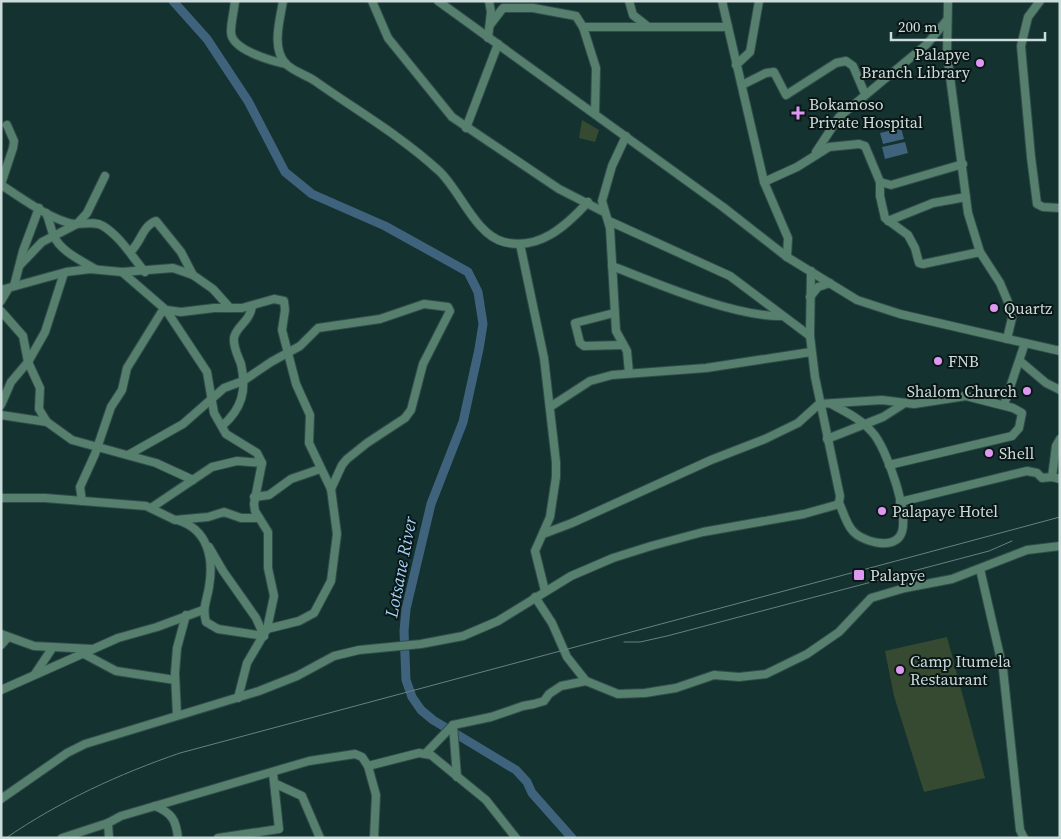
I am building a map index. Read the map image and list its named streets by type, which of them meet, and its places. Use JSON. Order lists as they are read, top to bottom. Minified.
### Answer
{"water":["Lotsane River"],"places":{"other":["Palapye Branch Library","Quartz","FNB","Shalom Church","Shell","Palapaye Hotel","Camp Itumela Restaurant"],"health":["Bokamoso Private Hospital"],"transit":["Palapye"]},"scale_bar":"200 m"}
